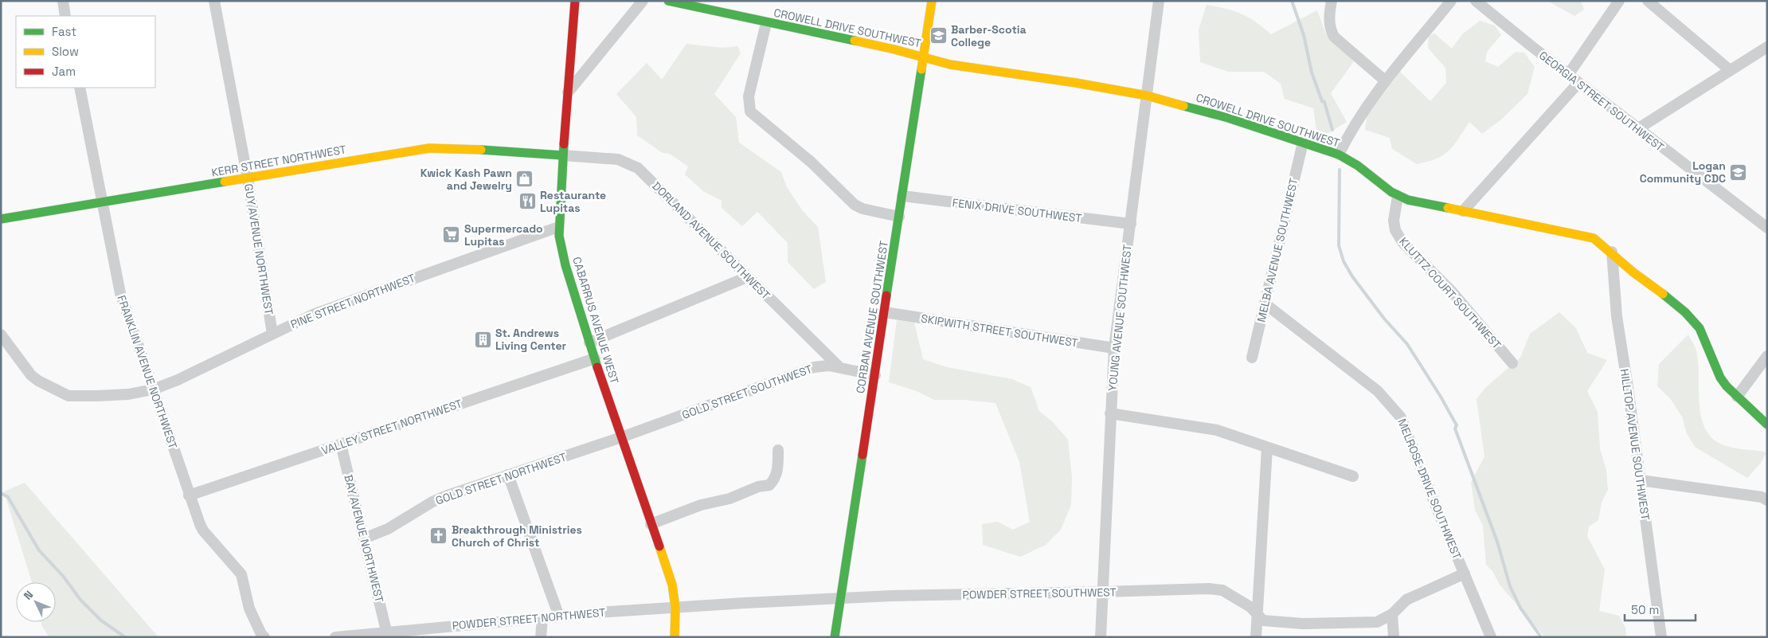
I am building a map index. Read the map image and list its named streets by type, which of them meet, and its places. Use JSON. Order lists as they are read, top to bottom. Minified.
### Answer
{"streets":{"street":["CROWELL DRIVE SOUTHWEST","GEORGIA STREET SOUTHWEST","KERR STREET NORTHWEST","FENIX DRIVE SOUTHWEST","DORLAND AVENUE SOUTHWEST","GUY AVENUE NORTHWEST","MELBA AVENUE SOUTHWEST","KLUTTZ COURT SOUTHWEST","PINE STREET NORTHWEST","CORBAN AVENUE SOUTHWEST","YOUNG AVENUE SOUTHWEST","CABARRUS AVENUE WEST","SKIPWITH STREET SOUTHWEST","FRANKLIN AVENUE NORTHWEST","GOLD STREET SOUTHWEST","VALLEY STREET NORTHWEST","HILLTOP AVENUE SOUTHWEST","GOLD STREET NORTHWEST","MELROSE DRIVE SOUTHWEST","BAY AVENUE NORTHWEST","POWDER STREET SOUTHWEST","POWDER STREET NORTHWEST"]},"crossings":[["CROWELL DRIVE SOUTHWEST","MELBA AVENUE SOUTHWEST"],["CROWELL DRIVE SOUTHWEST","KLUTTZ COURT SOUTHWEST"],["CROWELL DRIVE SOUTHWEST","CORBAN AVENUE SOUTHWEST"],["CROWELL DRIVE SOUTHWEST","YOUNG AVENUE SOUTHWEST"],["CROWELL DRIVE SOUTHWEST","HILLTOP AVENUE SOUTHWEST"],["KERR STREET NORTHWEST","DORLAND AVENUE SOUTHWEST"],["KERR STREET NORTHWEST","GUY AVENUE NORTHWEST"],["KERR STREET NORTHWEST","CABARRUS AVENUE WEST"],["KERR STREET NORTHWEST","FRANKLIN AVENUE NORTHWEST"],["FENIX DRIVE SOUTHWEST","CORBAN AVENUE SOUTHWEST"],["FENIX DRIVE SOUTHWEST","YOUNG AVENUE SOUTHWEST"],["DORLAND AVENUE SOUTHWEST","CABARRUS AVENUE WEST"],["DORLAND AVENUE SOUTHWEST","GOLD STREET SOUTHWEST"],["GUY AVENUE NORTHWEST","PINE STREET NORTHWEST"],["MELBA AVENUE SOUTHWEST","MELROSE DRIVE SOUTHWEST"],["PINE STREET NORTHWEST","CABARRUS AVENUE WEST"],["PINE STREET NORTHWEST","FRANKLIN AVENUE NORTHWEST"],["CORBAN AVENUE SOUTHWEST","SKIPWITH STREET SOUTHWEST"],["CORBAN AVENUE SOUTHWEST","GOLD STREET SOUTHWEST"],["CORBAN AVENUE SOUTHWEST","POWDER STREET SOUTHWEST"],["YOUNG AVENUE SOUTHWEST","SKIPWITH STREET SOUTHWEST"],["YOUNG AVENUE SOUTHWEST","POWDER STREET SOUTHWEST"],["CABARRUS AVENUE WEST","GOLD STREET SOUTHWEST"],["CABARRUS AVENUE WEST","VALLEY STREET NORTHWEST"],["CABARRUS AVENUE WEST","GOLD STREET NORTHWEST"],["CABARRUS AVENUE WEST","POWDER STREET SOUTHWEST"],["CABARRUS AVENUE WEST","POWDER STREET NORTHWEST"],["FRANKLIN AVENUE NORTHWEST","VALLEY STREET NORTHWEST"],["GOLD STREET SOUTHWEST","GOLD STREET NORTHWEST"],["VALLEY STREET NORTHWEST","BAY AVENUE NORTHWEST"],["GOLD STREET NORTHWEST","BAY AVENUE NORTHWEST"],["BAY AVENUE NORTHWEST","POWDER STREET NORTHWEST"],["POWDER STREET SOUTHWEST","POWDER STREET NORTHWEST"]],"places":{"school or university":["Barber-Scotia College","Logan Community CDC"],"shop":["Kwick Kash Pawn and Jewelry"],"restaurant":["Restaurante Lupitas"],"supermarket":["Supermercado Lupitas"],"building":["St. Andrews Living Center"],"church":["Breakthrough Ministries Church of Christ"]},"legend":["Fast","Slow","Jam"],"scale_bar":"50 m","north":"top left"}
